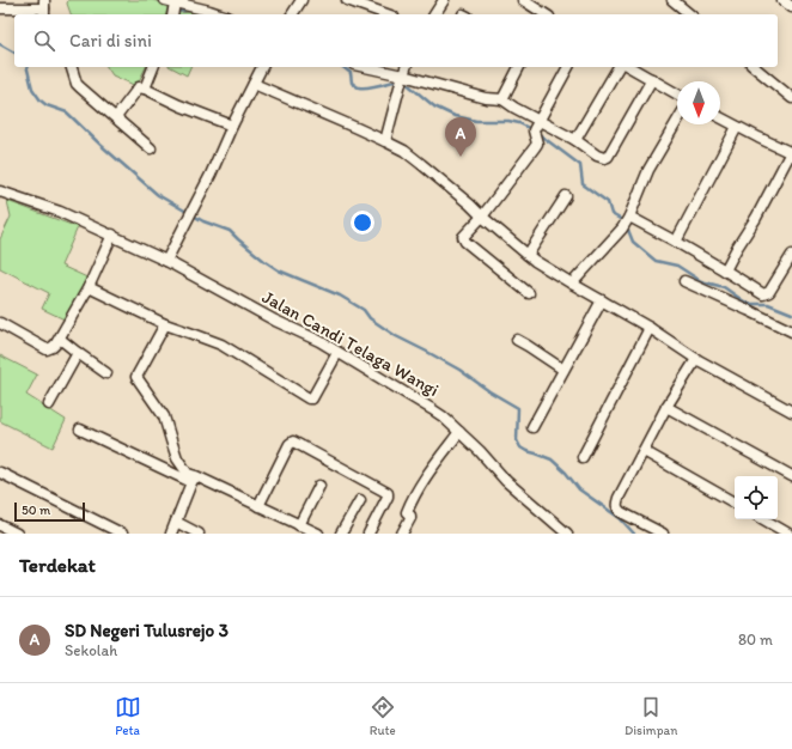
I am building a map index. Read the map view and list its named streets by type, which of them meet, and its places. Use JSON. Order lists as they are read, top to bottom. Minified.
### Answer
{"streets":{"street":["Jalan Candi Telaga Wangi"]},"scale_bar":"50 m","north":"bottom","page":{"search":"Cari di sini","pins":"A","scale":"50 m","heading":"Terdekat","list":[{"mark":"A","name":"SD Negeri Tulusrejo 3","note":"Sekolah","value":"80 m"}],"nav":["Peta","Rute","Disimpan"]}}
